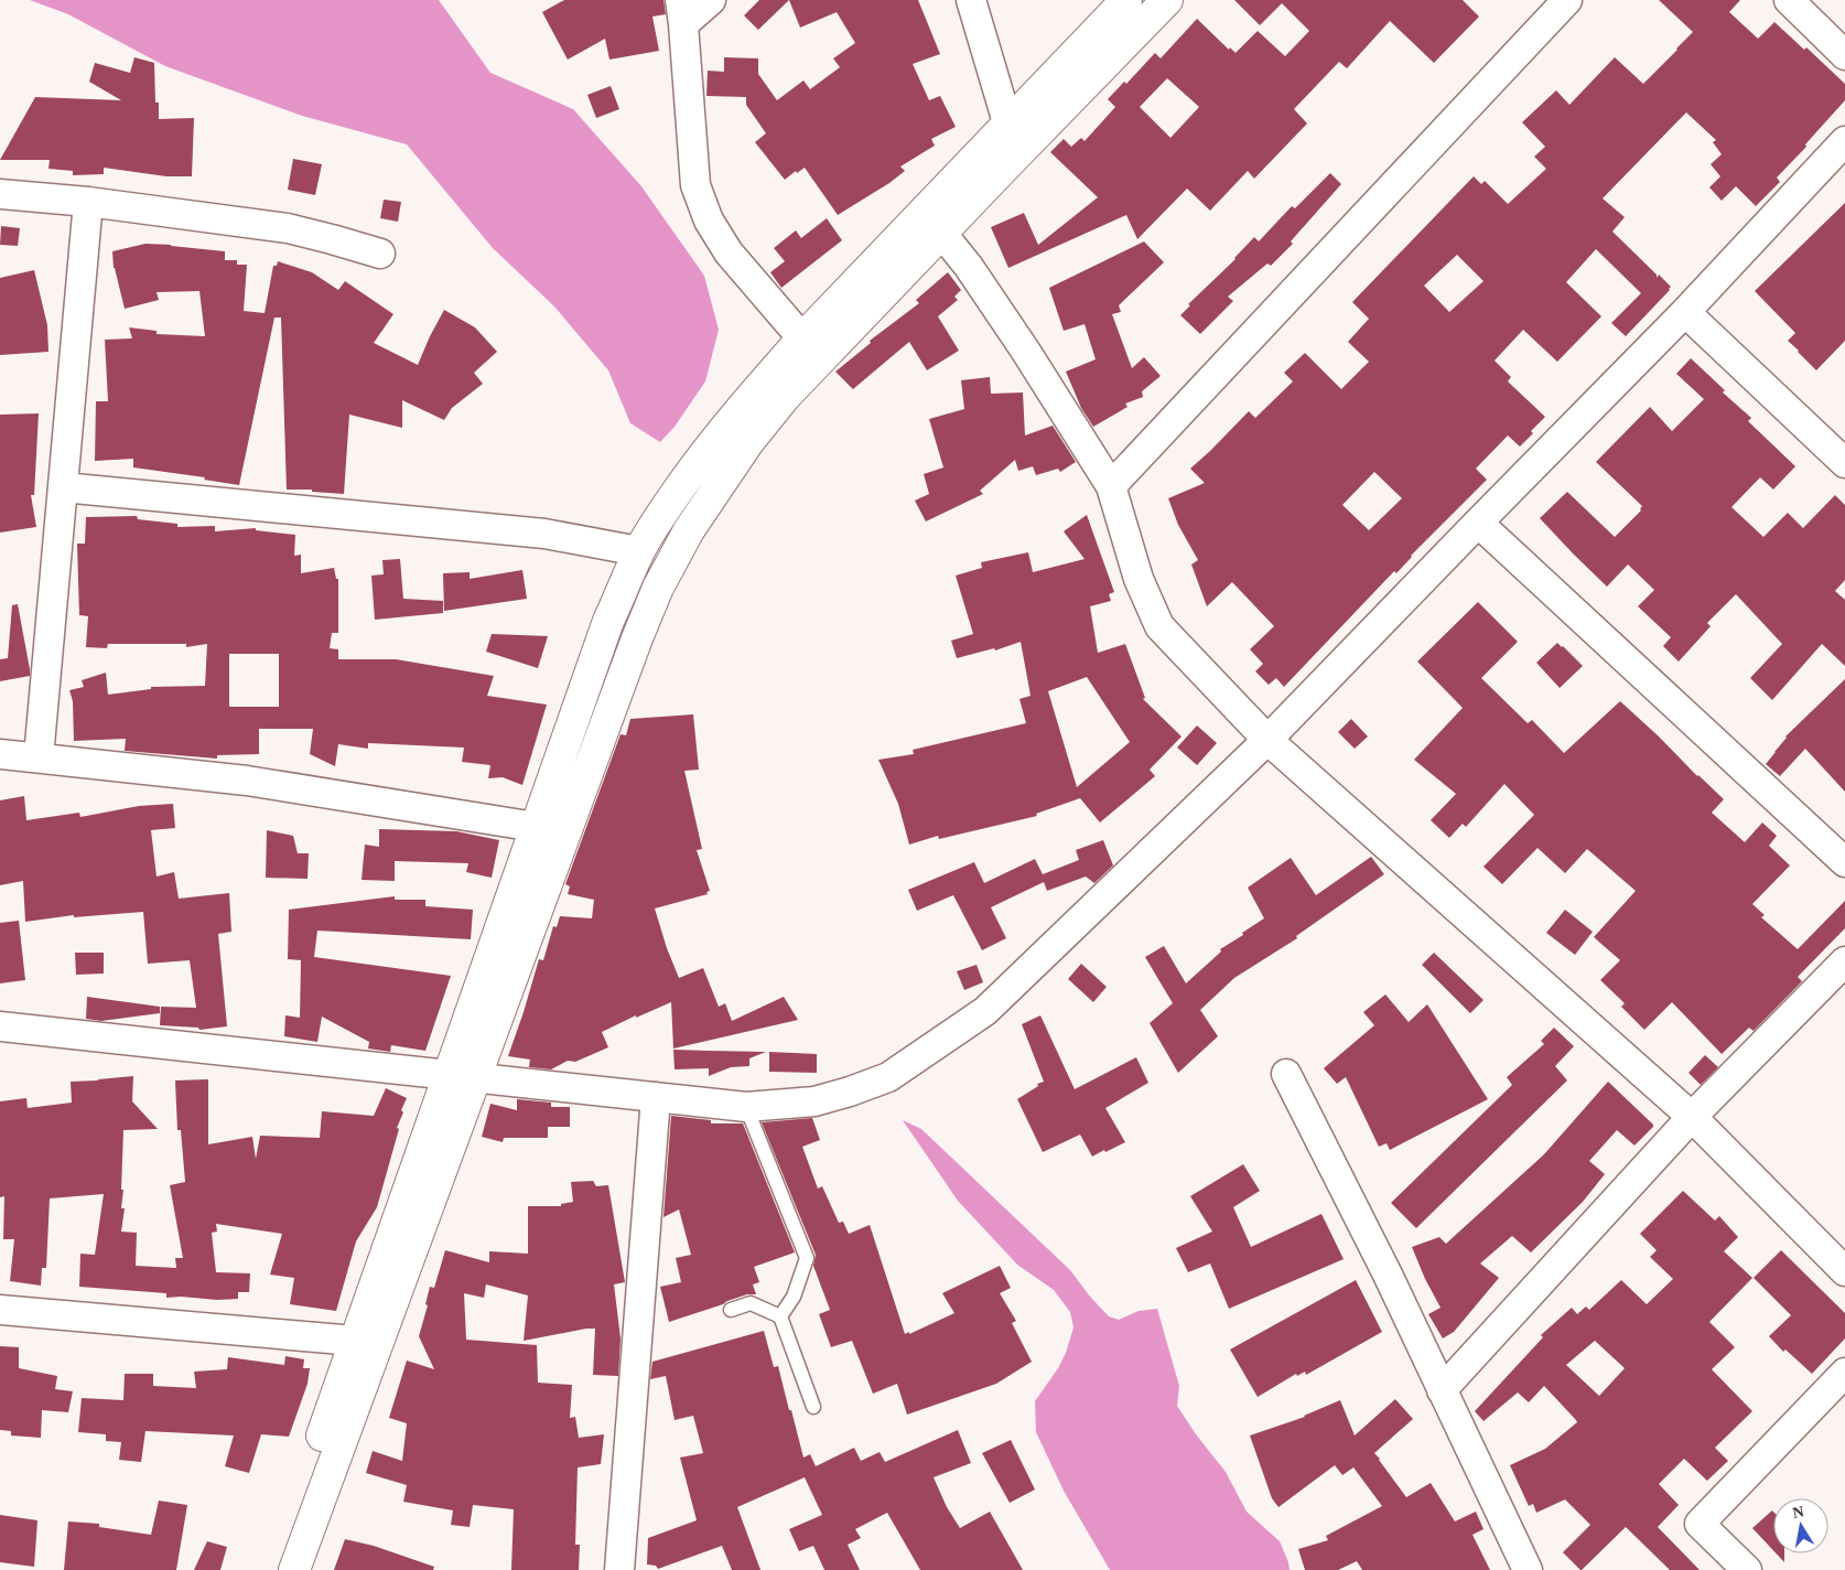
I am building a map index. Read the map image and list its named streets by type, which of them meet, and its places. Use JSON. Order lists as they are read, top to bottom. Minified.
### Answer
{"north":"top"}
